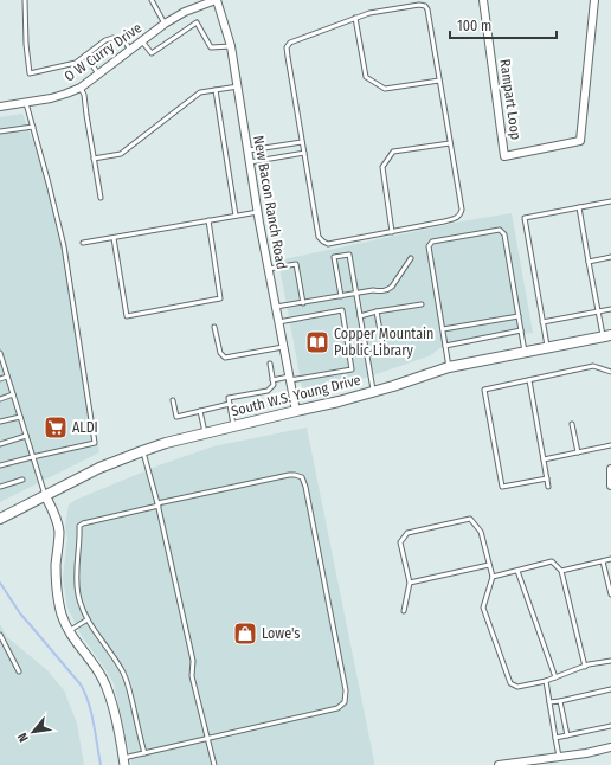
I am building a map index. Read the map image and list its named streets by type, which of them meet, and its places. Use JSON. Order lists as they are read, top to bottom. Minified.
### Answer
{"streets":{"main road":["South W.S. Young Drive"],"street":["O W Curry Drive","Rampart Loop","New Bacon Ranch Road"]},"crossings":[["O W Curry Drive","New Bacon Ranch Road"],["New Bacon Ranch Road","South W.S. Young Drive"]],"places":{"library":["Copper Mountain Public Library"],"supermarket":["ALDI"],"shop":["Lowe's"]},"scale_bar":"100 m","north":"bottom left"}
